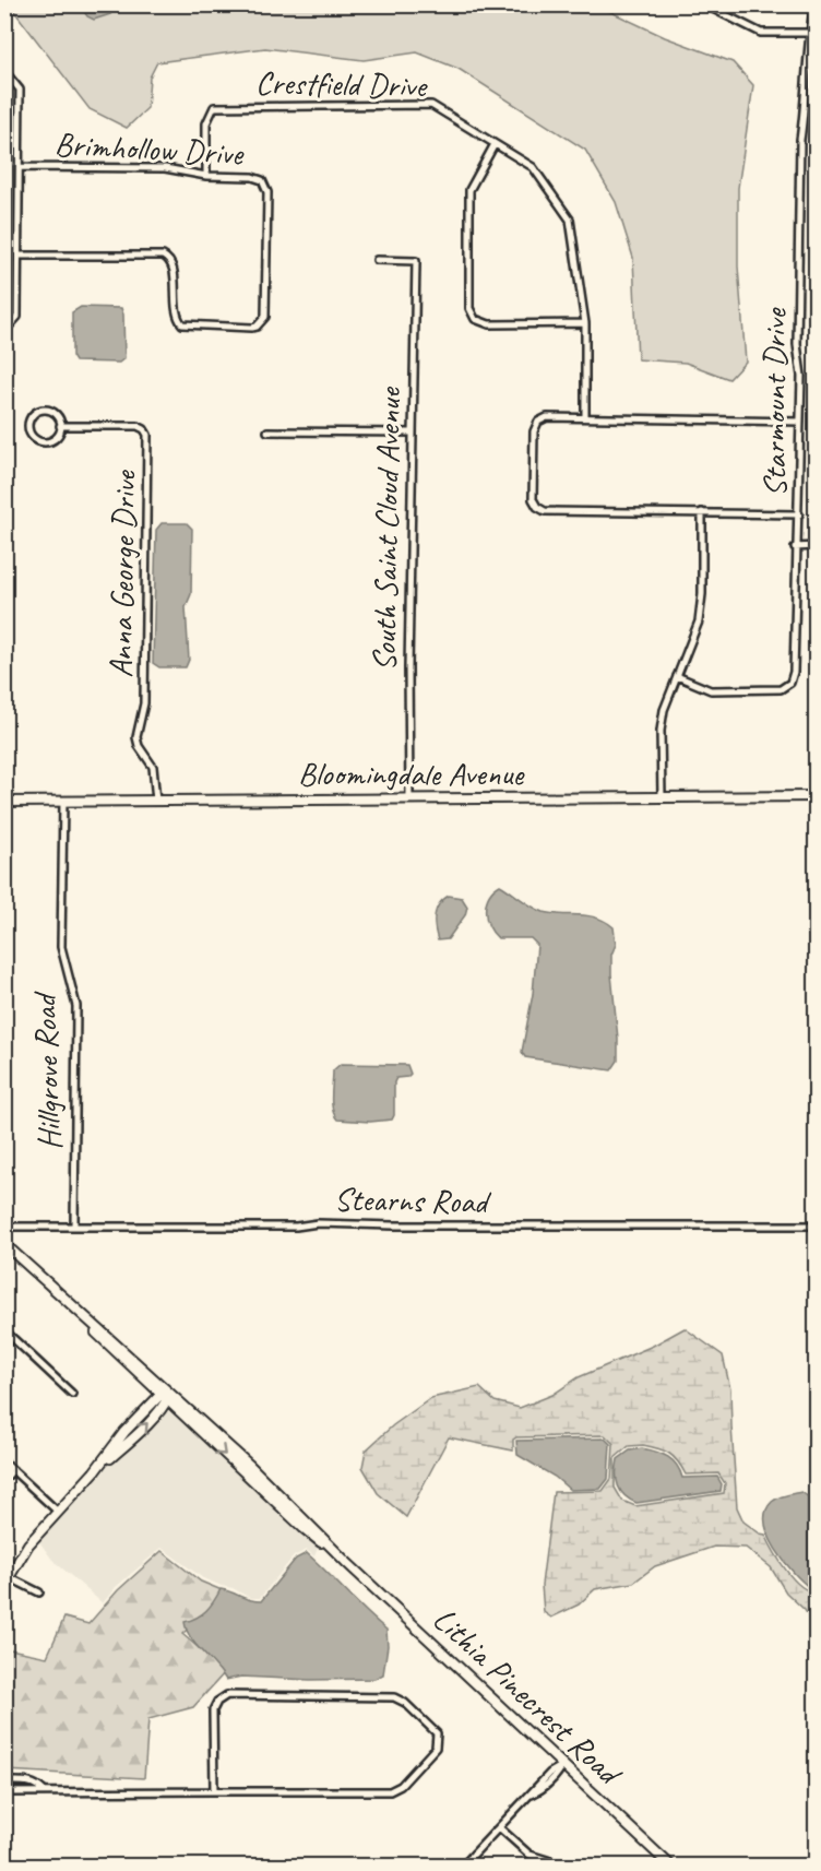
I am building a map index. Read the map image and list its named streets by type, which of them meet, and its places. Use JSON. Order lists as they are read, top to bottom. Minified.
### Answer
{"streets":{"main road":["Bloomingdale Avenue","Lithia Pinecrest Road"],"street":["Crestfield Drive","Brimhollow Drive","Starmount Drive","South Saint Cloud Avenue","Anna George Drive","Hillgrove Road","Stearns Road"]},"crossings":[["Crestfield Drive","Brimhollow Drive"],["South Saint Cloud Avenue","Bloomingdale Avenue"],["Anna George Drive","Bloomingdale Avenue"],["Bloomingdale Avenue","Hillgrove Road"],["Hillgrove Road","Stearns Road"]]}
